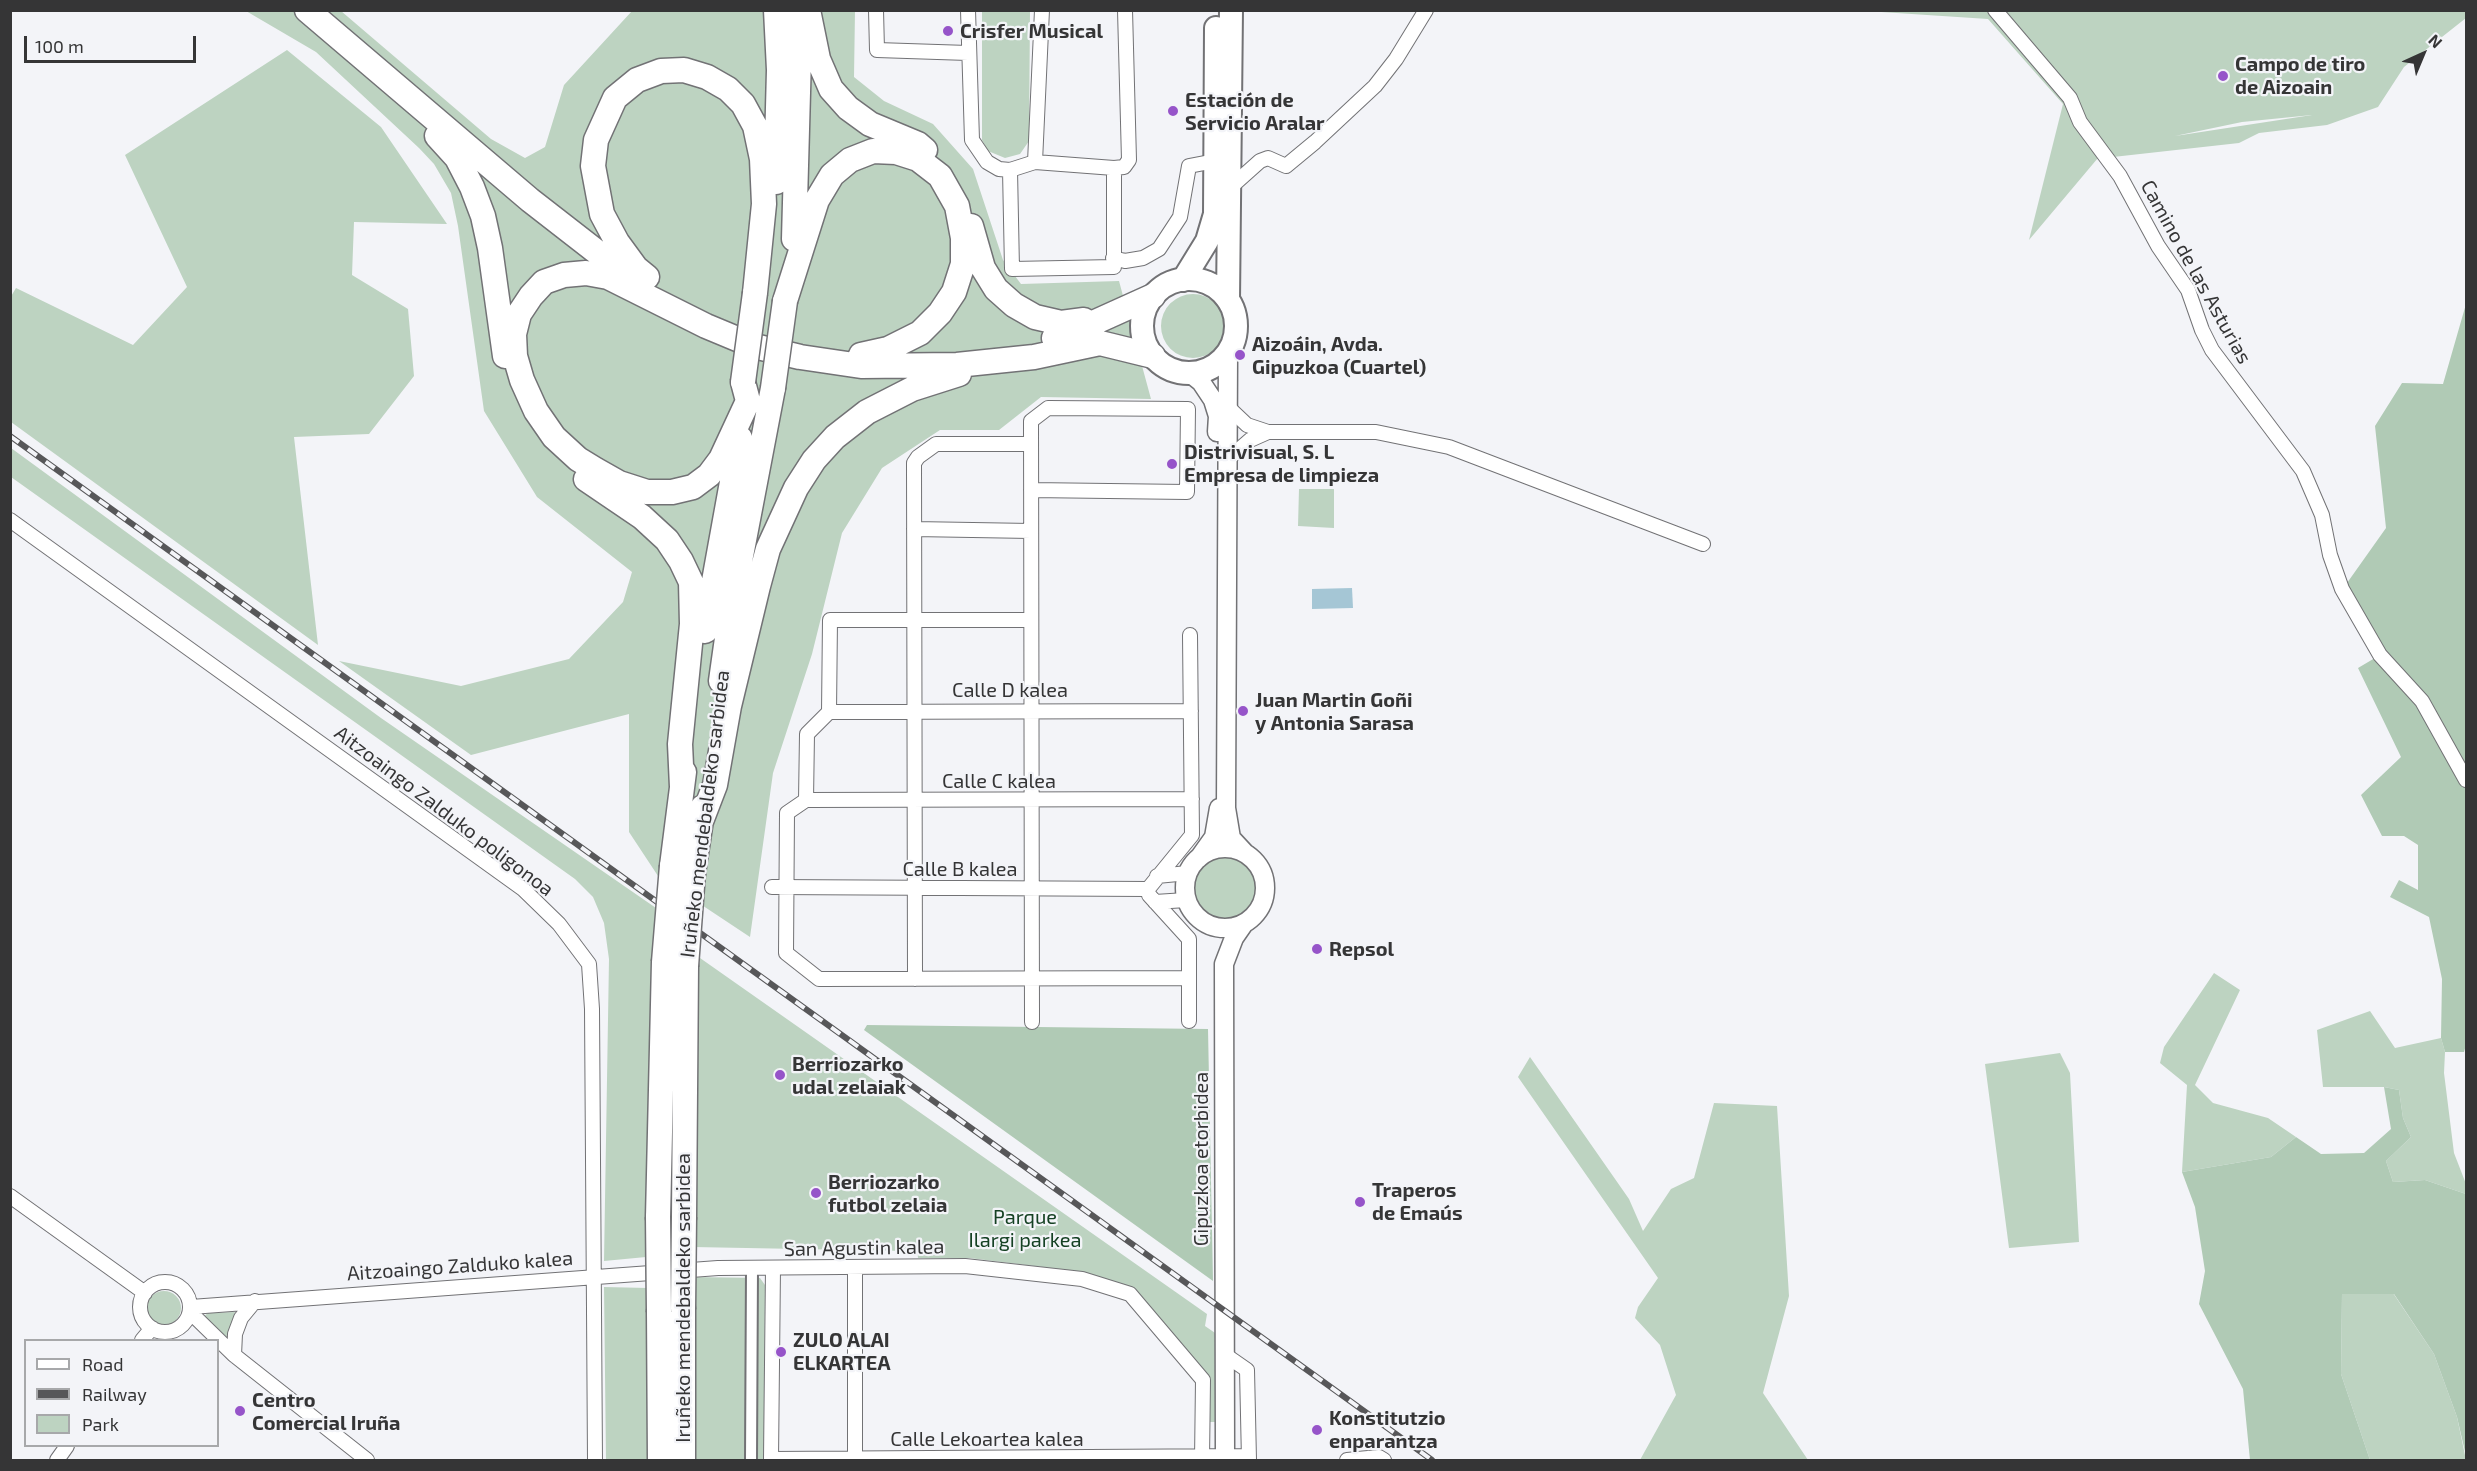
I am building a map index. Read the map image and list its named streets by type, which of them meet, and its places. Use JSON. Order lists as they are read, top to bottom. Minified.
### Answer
{"streets":{"highway":["Iruñeko mendebaldeko sarbidea"],"main road":["Gipuzkoa etorbidea"],"street":["Camino de las Asturias","Calle D kalea","Calle C kalea","Aitzoaingo Zalduko poligonoa","Calle B kalea","San Agustin kalea","Aitzoaingo Zalduko kalea","Calle Lekoartea kalea"]},"crossings":[["Aitzoaingo Zalduko poligonoa","San Agustin kalea"],["Aitzoaingo Zalduko poligonoa","Aitzoaingo Zalduko kalea"],["San Agustin kalea","Aitzoaingo Zalduko kalea"],["San Agustin kalea","Calle Lekoartea kalea"]],"parks":["Parque Ilargi parkea"],"places":["Crisfer Musical","Campo de tiro de Aizoain","Estación de Servicio Aralar","Aizoáin, Avda. Gipuzkoa (Cuartel)","Distrivisual, S. L Empresa de limpieza","Juan Martin Goñi y Antonia Sarasa","Repsol","Berriozarko udal zelaiak","Berriozarko futbol zelaia","Traperos de Emaús","ZULO ALAI ELKARTEA","Centro Comercial Iruña","Konstitutzio enparantza"],"legend":["Road","Railway","Park"],"scale_bar":"100 m","north":"top right"}
